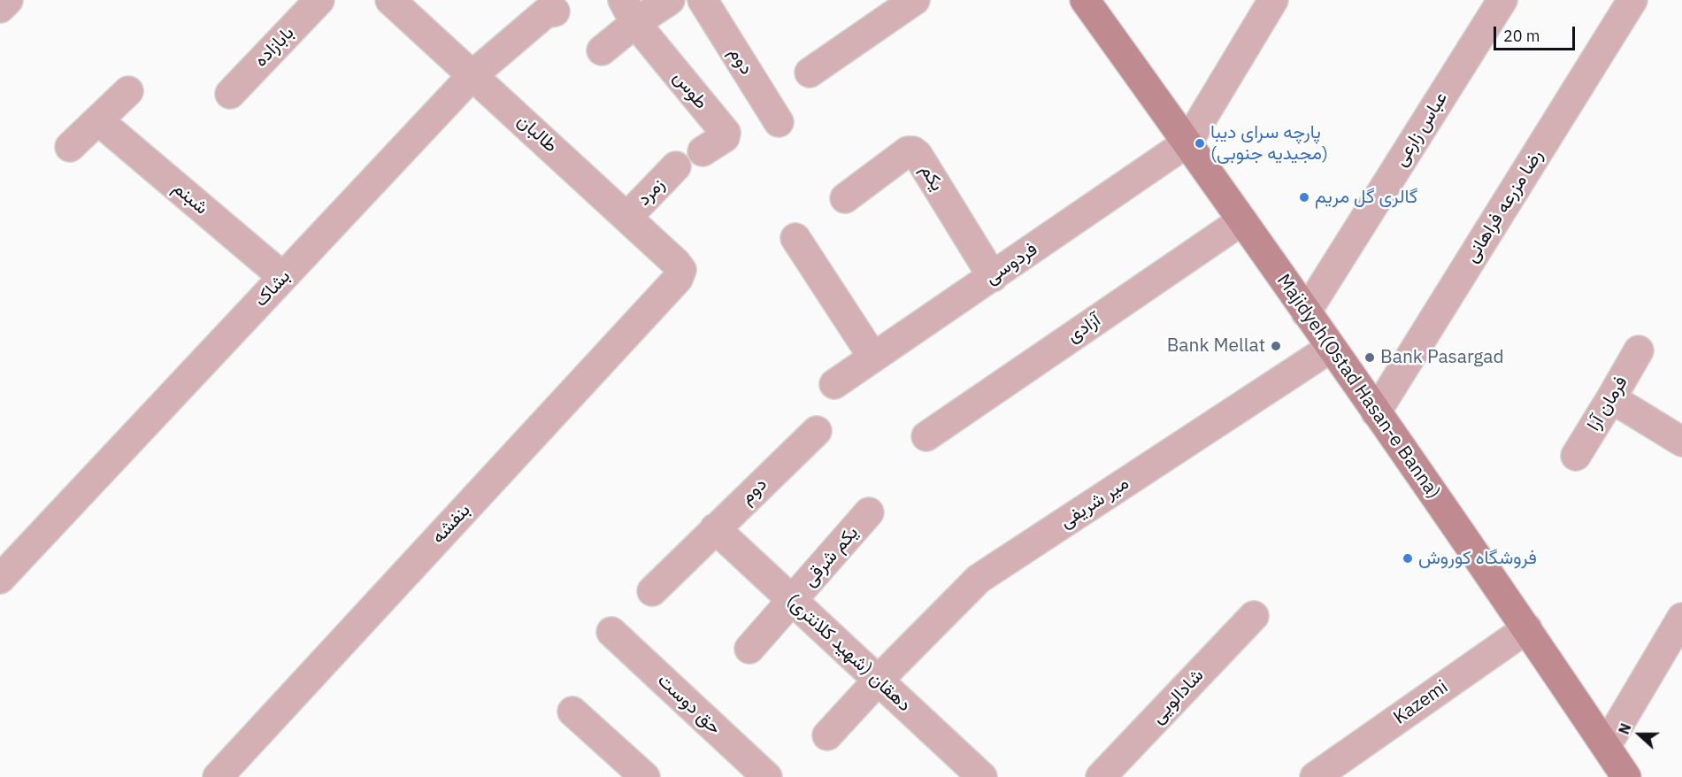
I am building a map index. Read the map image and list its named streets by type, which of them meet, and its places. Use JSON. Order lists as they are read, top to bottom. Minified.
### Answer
{"streets":{"main road":["Majidyeh(Ostad Hasan-e Banna)"],"street":["بابازاده","دوم","طوس","عباس زارعی","طالبان","یکم","زمرد","شبنم","رضا مزرعه فراهانی","فردوسی","بشاک","آزادی","فرمان آرا","میر شریفی","بنفشه","یکم شرقی","دهقان (شهید کلانتری)","شادالویی","Kazemi","حق دوست"]},"crossings":[["دوم","دهقان (شهید کلانتری)"],["عباس زارعی","Majidyeh(Ostad Hasan-e Banna)"],["طالبان","زمرد"],["طالبان","بشاک"],["طالبان","بنفشه"],["یکم","فردوسی"],["شبنم","بشاک"],["رضا مزرعه فراهانی","Majidyeh(Ostad Hasan-e Banna)"],["فردوسی","Majidyeh(Ostad Hasan-e Banna)"],["آزادی","Majidyeh(Ostad Hasan-e Banna)"],["Majidyeh(Ostad Hasan-e Banna)","میر شریفی"],["Majidyeh(Ostad Hasan-e Banna)","Kazemi"],["میر شریفی","دهقان (شهید کلانتری)"],["یکم شرقی","دهقان (شهید کلانتری)"]],"places":["پارچه سرای دیبا (مجیدیه جنوبی)","گالری گل مریم","Bank Mellat","Bank Pasargad","فروشگاه کوروش"],"scale_bar":"20 m","north":"left"}
